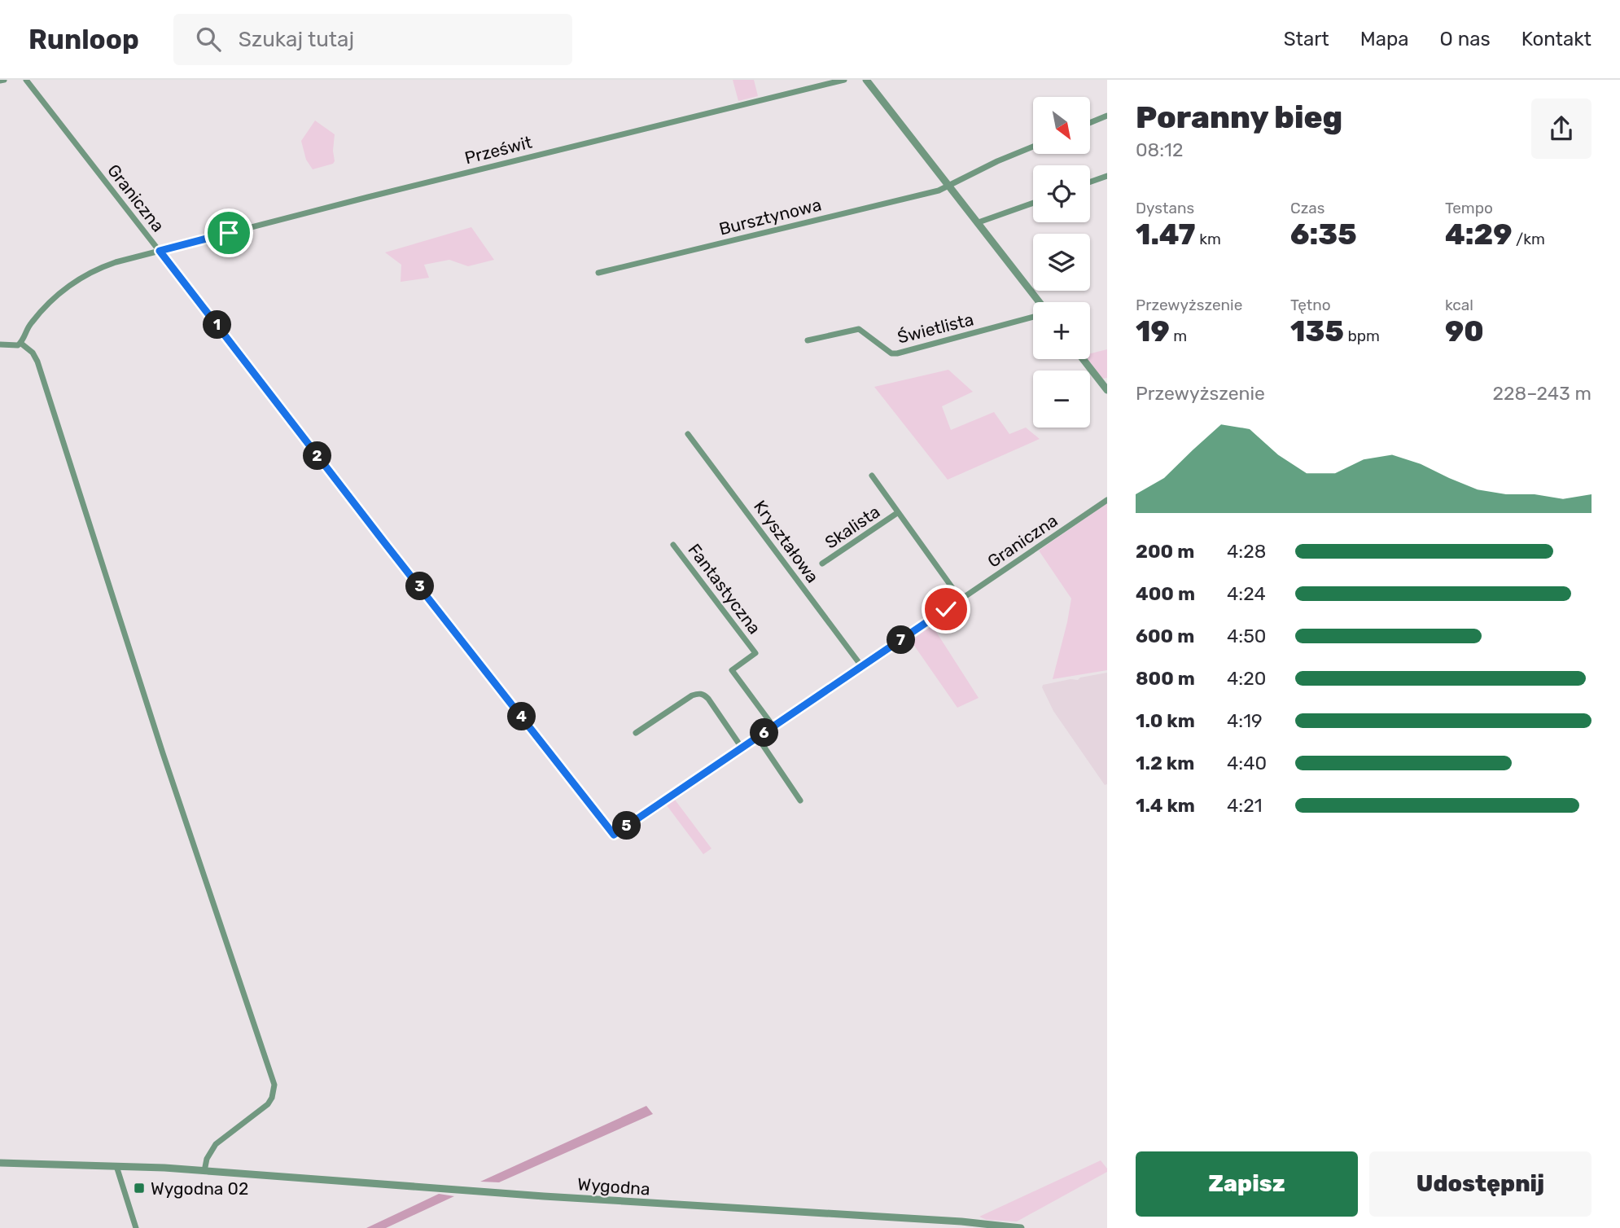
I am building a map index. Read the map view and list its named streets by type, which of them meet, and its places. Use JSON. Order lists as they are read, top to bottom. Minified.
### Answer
{"streets":{"street":["Prześwit","Graniczna","Bursztynowa","Świetlista","Skalista","Kryształowa","Fantastyczna","Wygodna"]},"crossings":[["Prześwit","Graniczna"],["Graniczna","Skalista"],["Graniczna","Kryształowa"],["Graniczna","Fantastyczna"]],"places":{"transit":["Wygodna 02"]},"north":"bottom right","page":{"header":"Runloop","search":"Szukaj tutaj","nav":["Start","Mapa","O nas","Kontakt"],"heading":["Poranny bieg","08:12"],"map_buttons":["+","−"],"stats":[["Dystans","1.47 km"],["Czas","6:35"],["Tempo","4:29 /km"],["Przewyższenie","19 m"],["Tętno","135 bpm"],["kcal","90"]],"pins":["1","2","3","7","4","6","5"],"chart":["Przewyższenie","228–243 m"],"list":[{"name":"200 m","note":"4:28"},{"name":"400 m","note":"4:24"},{"name":"600 m","note":"4:50"},{"name":"800 m","note":"4:20"},{"name":"1.0 km","note":"4:19"},{"name":"1.2 km","note":"4:40"},{"name":"1.4 km","note":"4:21"}],"buttons":["Zapisz","Udostępnij"]}}
